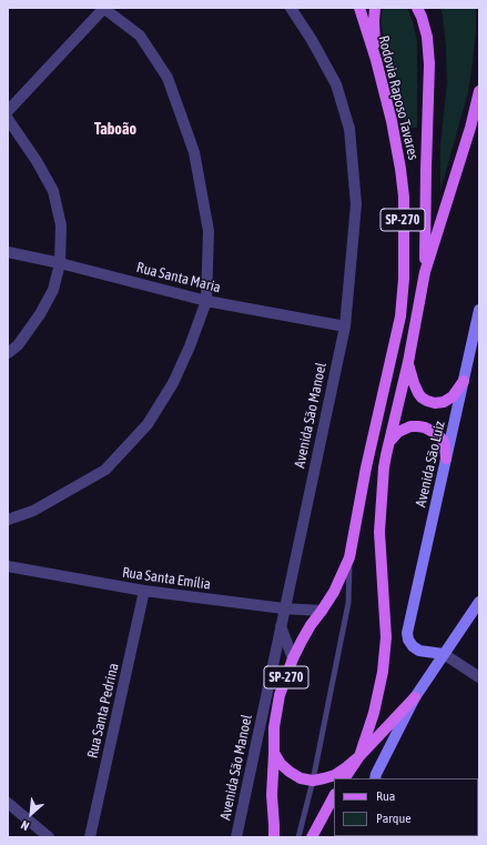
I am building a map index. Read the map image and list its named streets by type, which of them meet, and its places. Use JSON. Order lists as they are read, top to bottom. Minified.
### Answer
{"streets":{"main road":["Rodovia Raposo Tavares","SP-270","Avenida São Luiz"],"street":["Rua Santa Maria","Avenida São Manoel","Rua Santa Emília","Rua Santa Pedrina"]},"crossings":[["Rodovia Raposo Tavares","SP-270"],["SP-270","Rua Santa Emília"],["Rua Santa Maria","Avenida São Manoel"],["Avenida São Manoel","Rua Santa Emília"],["Rua Santa Emília","Rua Santa Pedrina"]],"districts":["Taboão"],"legend":["Rua","Parque"],"north":"bottom left"}
